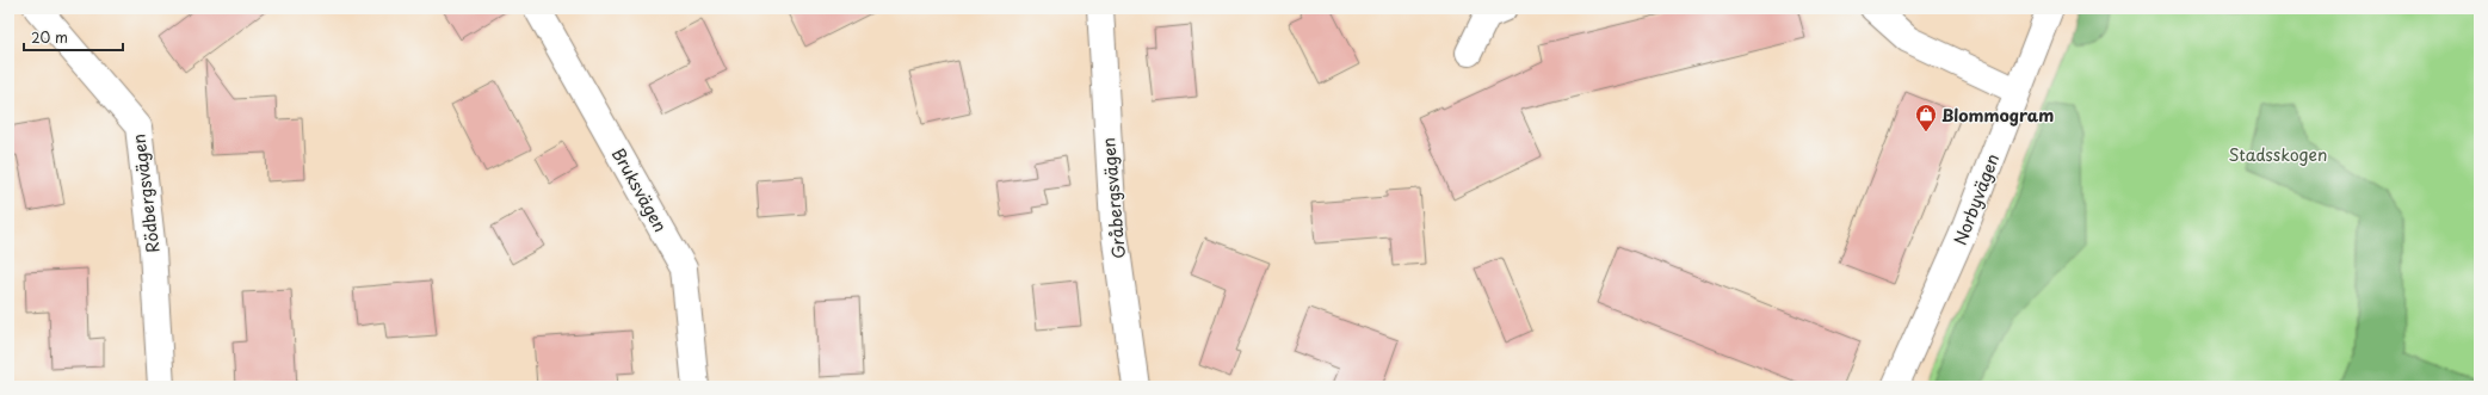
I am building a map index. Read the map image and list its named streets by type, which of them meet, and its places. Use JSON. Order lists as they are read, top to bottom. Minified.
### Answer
{"streets":{"street":["Bruksvägen","Rödbergsvägen","Gråbergsvägen","Norbyvägen"]},"parks":["Stadsskogen"],"places":{"shop":["Blommogram"]},"scale_bar":"20 m"}
